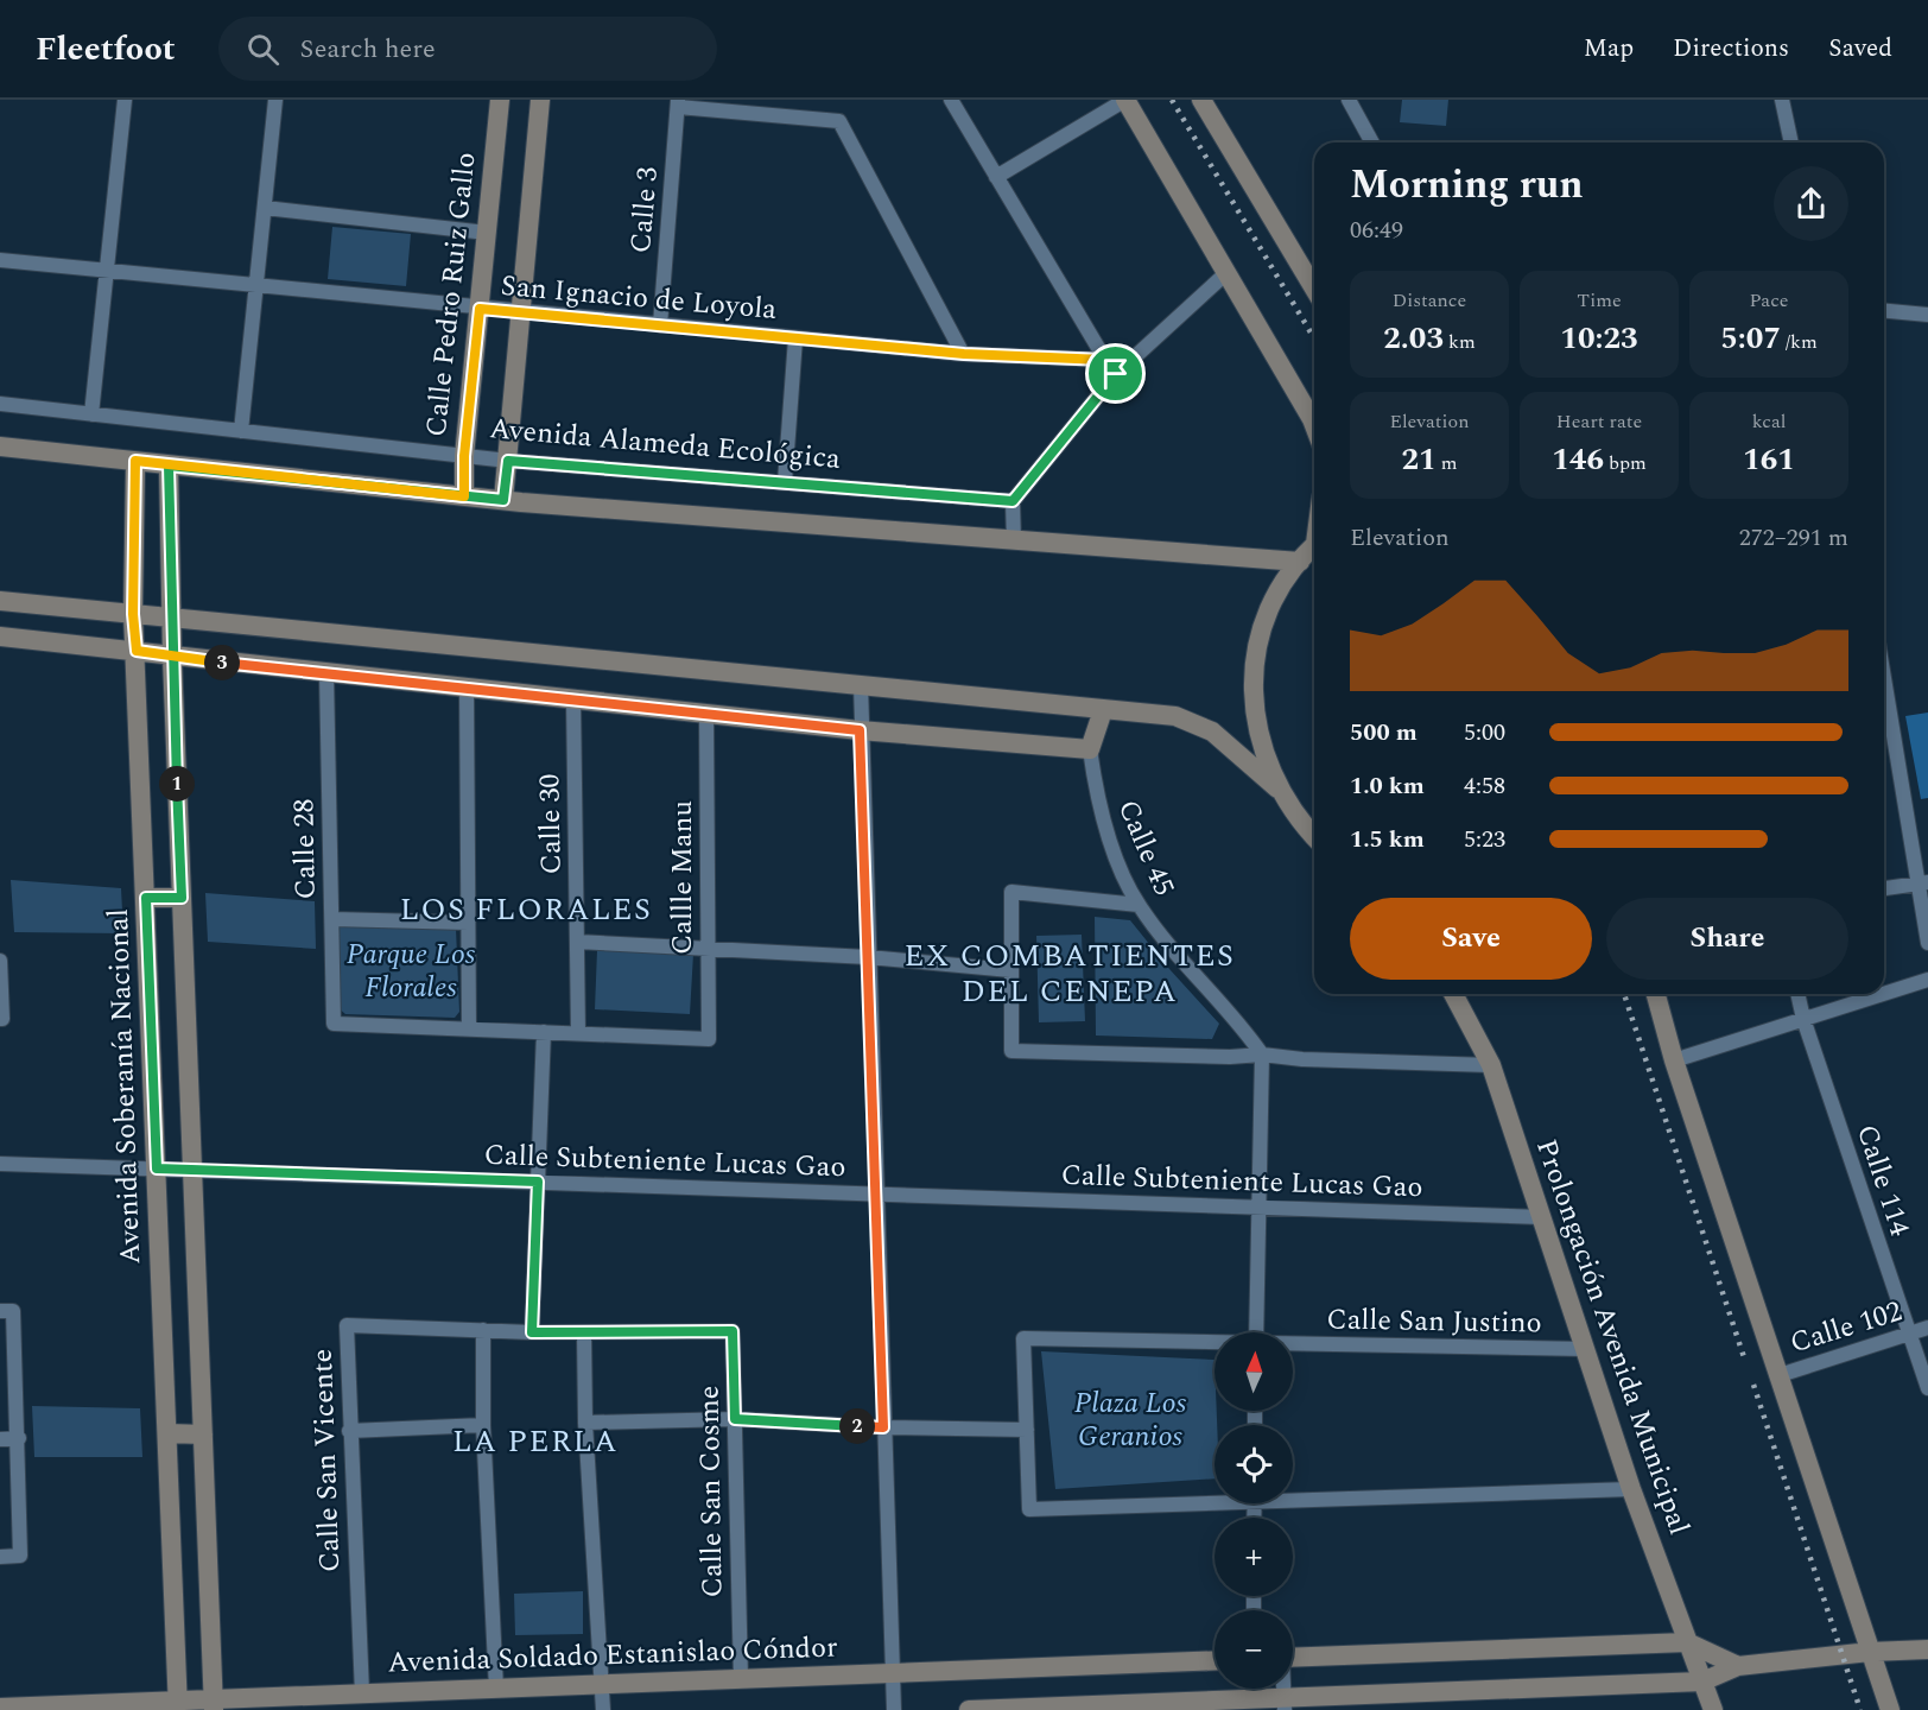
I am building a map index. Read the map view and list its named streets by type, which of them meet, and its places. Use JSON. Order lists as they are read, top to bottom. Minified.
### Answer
{"streets":{"street":["Calle 3","Calle Pedro Ruiz Gallo","San Ignacio de Loyola","Avenida Alameda Ecológica","Calle 30","Calle 45","Calle 28","Callle Manu","Avenida Soberanía Nacional","Calle Subteniente Lucas Gao","Calle 114","Calle San Justino","Calle 102","Prolongación Avenida Municipal","Calle San Vicente","Calle San Cosme","Avenida Soldado Estanislao Cóndor"]},"crossings":[["Calle 3","San Ignacio de Loyola"],["Calle Pedro Ruiz Gallo","San Ignacio de Loyola"],["Calle Pedro Ruiz Gallo","Avenida Alameda Ecológica"],["Calle 30","Callle Manu"],["Avenida Soberanía Nacional","Calle Subteniente Lucas Gao"],["Avenida Soberanía Nacional","Avenida Soldado Estanislao Cóndor"],["Calle Subteniente Lucas Gao","Prolongación Avenida Municipal"],["Calle 114","Calle 102"],["Calle San Justino","Prolongación Avenida Municipal"],["Calle San Vicente","Calle San Cosme"],["Calle San Vicente","Avenida Soldado Estanislao Cóndor"],["Calle San Cosme","Avenida Soldado Estanislao Cóndor"]],"districts":["LOS FLORALES","EX COMBATIENTES DEL CENEPA","LA PERLA"],"parks":["Parque Los Florales","Plaza Los Geranios"],"north":"top","page":{"header":"Fleetfoot","search":"Search here","nav":["Map","Directions","Saved"],"heading":["Morning run","06:49"],"stats":[["Distance","2.03 km"],["Time","10:23"],["Pace","5:07 /km"],["Elevation","21 m"],["Heart rate","146 bpm"],["kcal","161"]],"chart":["Elevation","272–291 m"],"pins":["3","1","2"],"list":[{"name":"500 m","note":"5:00"},{"name":"1.0 km","note":"4:58"},{"name":"1.5 km","note":"5:23"}],"buttons":["Save","Share"],"map_buttons":["+","−"]}}
